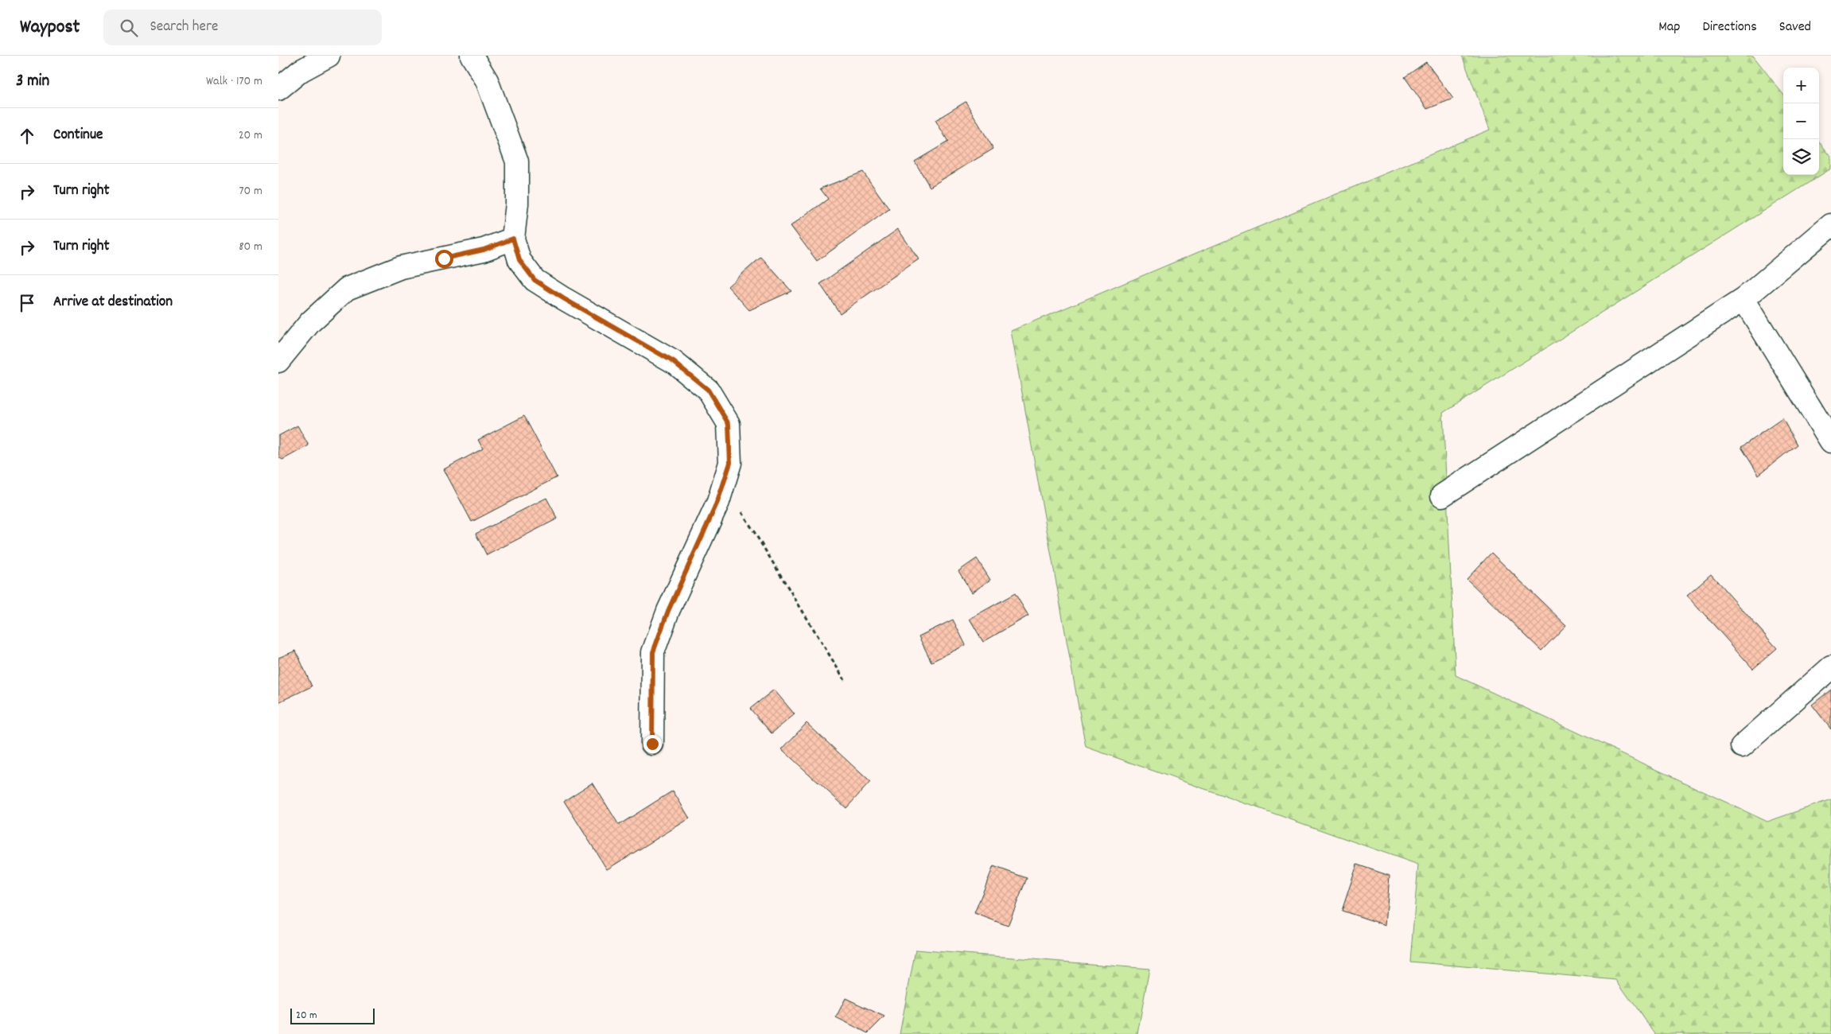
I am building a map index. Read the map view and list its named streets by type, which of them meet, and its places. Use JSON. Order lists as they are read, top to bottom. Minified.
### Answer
{"scale_bar":"20 m","page":{"header":"Waypost","search":"Search here","nav":["Map","Directions","Saved"],"heading":["3 min","Walk · 170 m"],"map_buttons":["+","−"],"list":[["Continue","20 m"],["Turn right","70 m"],["Turn right","80 m"],"Arrive at destination"],"scale":"20 m"}}
